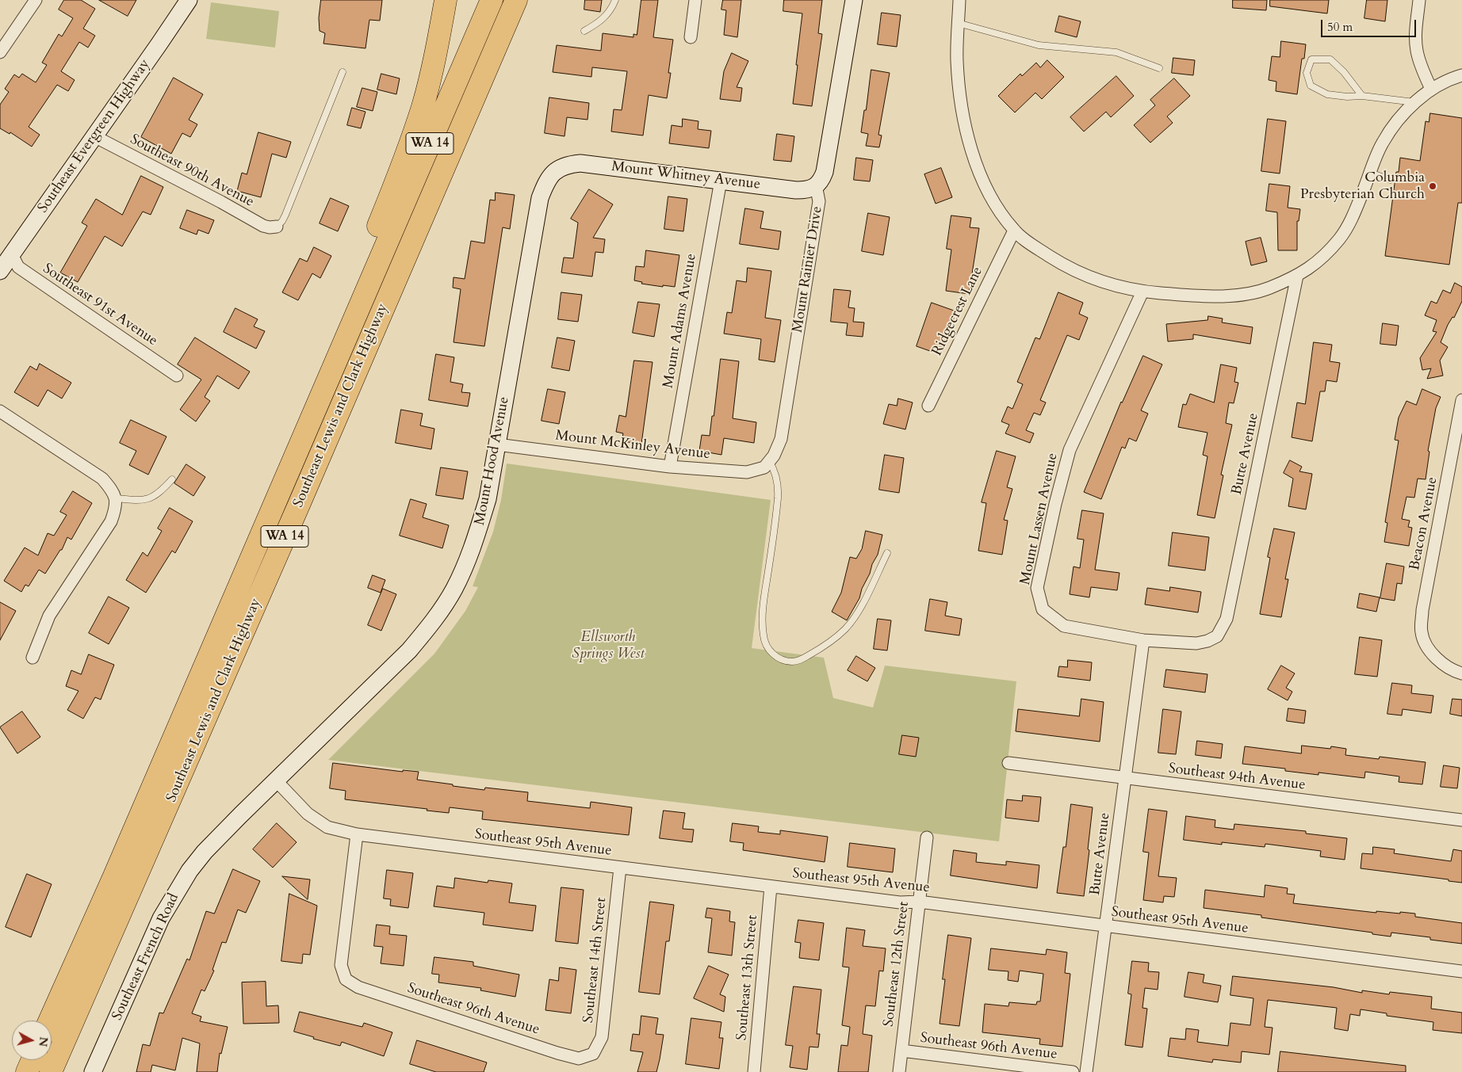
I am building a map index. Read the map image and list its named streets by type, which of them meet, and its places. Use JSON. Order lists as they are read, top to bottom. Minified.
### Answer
{"streets":{"highway":["WA 14","Southeast Lewis and Clark Highway"],"street":["Southeast Evergreen Highway","Southeast 90th Avenue","Mount Whitney Avenue","Mount Rainier Drive","Southeast 91st Avenue","Ridgecrest Lane","Mount Adams Avenue","Mount McKinley Avenue","Butte Avenue","Mount Hood Avenue","Mount Lassen Avenue","Beacon Avenue","Southeast 94th Avenue","Southeast 95th Avenue","Southeast French Road","Southeast 14th Street","Southeast 12th Street","Southeast 13th Street","Southeast 96th Avenue"]},"crossings":[["Southeast Evergreen Highway","Southeast 90th Avenue"],["Southeast Evergreen Highway","Southeast 91st Avenue"],["Mount Whitney Avenue","Mount Rainier Drive"],["Mount Whitney Avenue","Mount Adams Avenue"],["Mount Whitney Avenue","Mount Hood Avenue"],["Mount Rainier Drive","Mount McKinley Avenue"],["Mount Adams Avenue","Mount McKinley Avenue"],["Mount McKinley Avenue","Mount Hood Avenue"],["Butte Avenue","Mount Lassen Avenue"],["Butte Avenue","Southeast 94th Avenue"],["Butte Avenue","Southeast 95th Avenue"],["Mount Hood Avenue","Southeast 95th Avenue"],["Mount Hood Avenue","Southeast French Road"],["Southeast 95th Avenue","Southeast French Road"],["Southeast 95th Avenue","Southeast 14th Street"],["Southeast 95th Avenue","Southeast 12th Street"],["Southeast 95th Avenue","Southeast 13th Street"],["Southeast 95th Avenue","Southeast 96th Avenue"],["Southeast 14th Street","Southeast 96th Avenue"],["Southeast 12th Street","Southeast 96th Avenue"]],"parks":["Ellsworth Springs West"],"places":["Columbia Presbyterian Church"],"scale_bar":"50 m","north":"right"}
